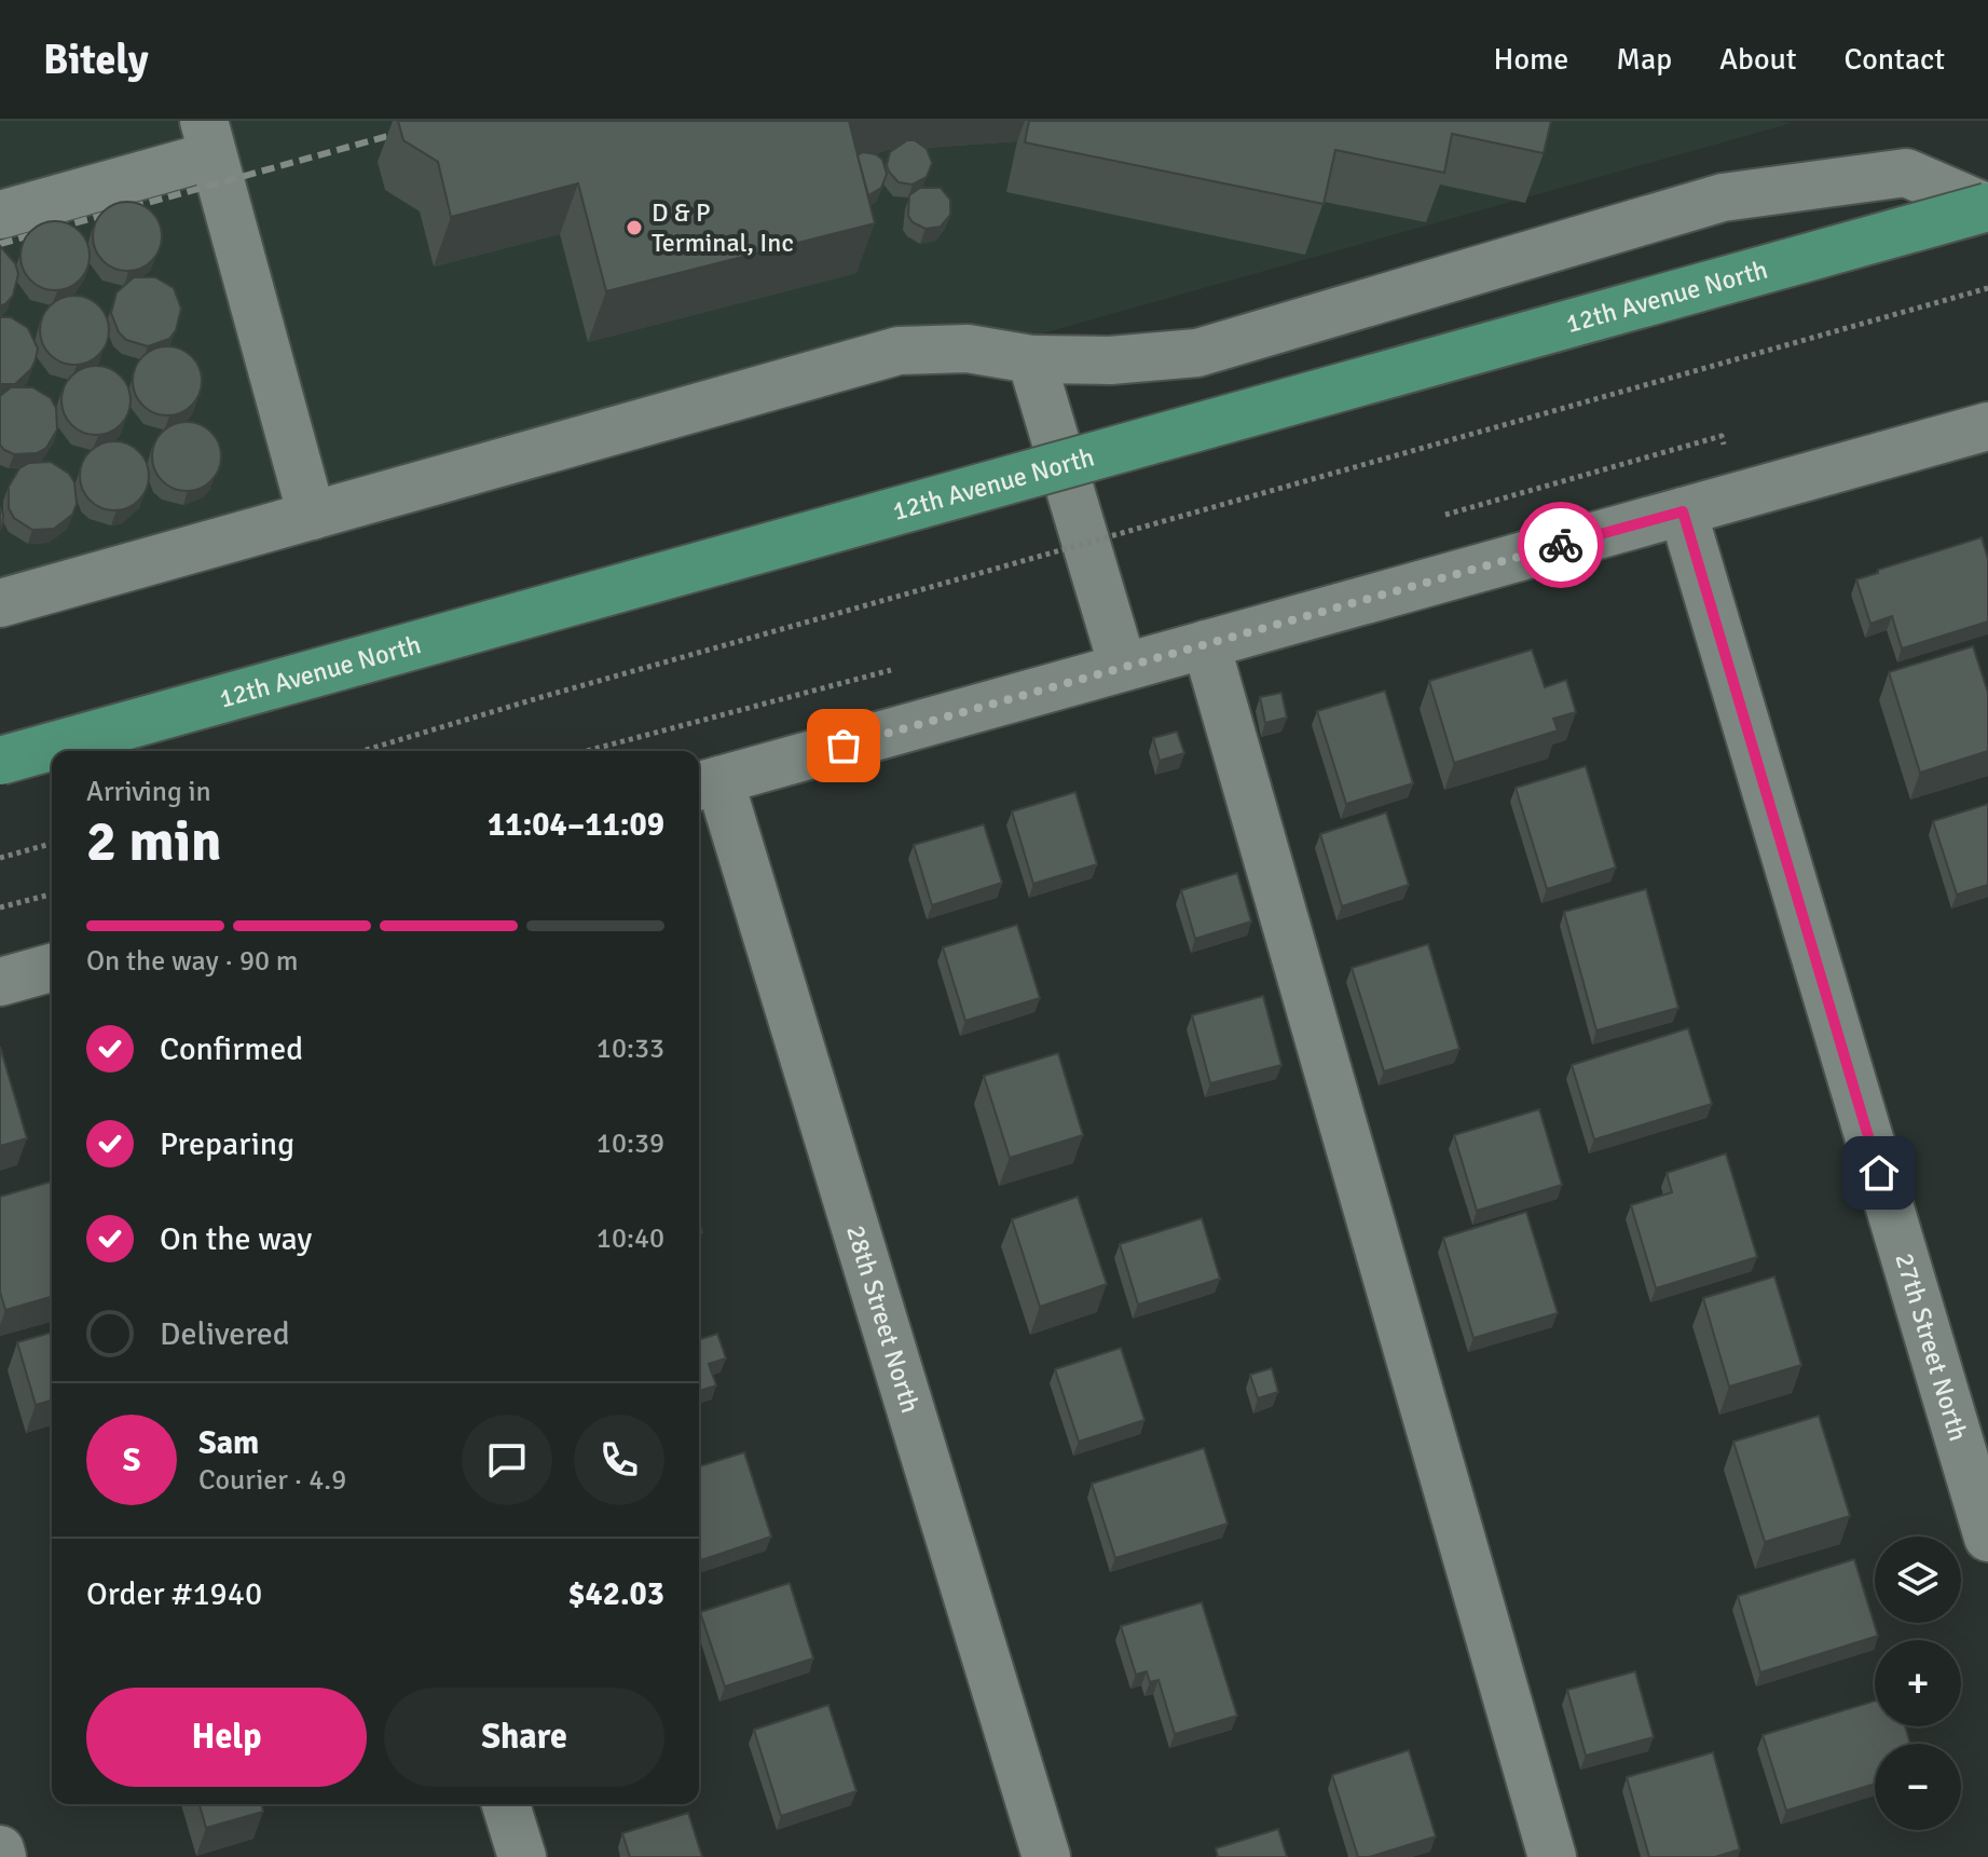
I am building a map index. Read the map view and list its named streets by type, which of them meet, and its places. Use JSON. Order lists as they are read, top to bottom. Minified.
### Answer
{"streets":{"main road":["12th Avenue North"],"street":["28th Street North","27th Street North"]},"places":["D & P Terminal, Inc"],"page":{"header":"Bitely","nav":["Home","Map","About","Contact"],"heading":["2 min","Arriving in","11:04–11:09"],"panel":["Sam","Courier · 4.9","Order #1940","$42.03"],"bar":"On the way · 90 m","list":[["Confirmed","10:33"],["Preparing","10:39"],["On the way","10:40"],"Delivered"],"round":"S","map_buttons":["+","−"],"buttons":["Help","Share"]}}
